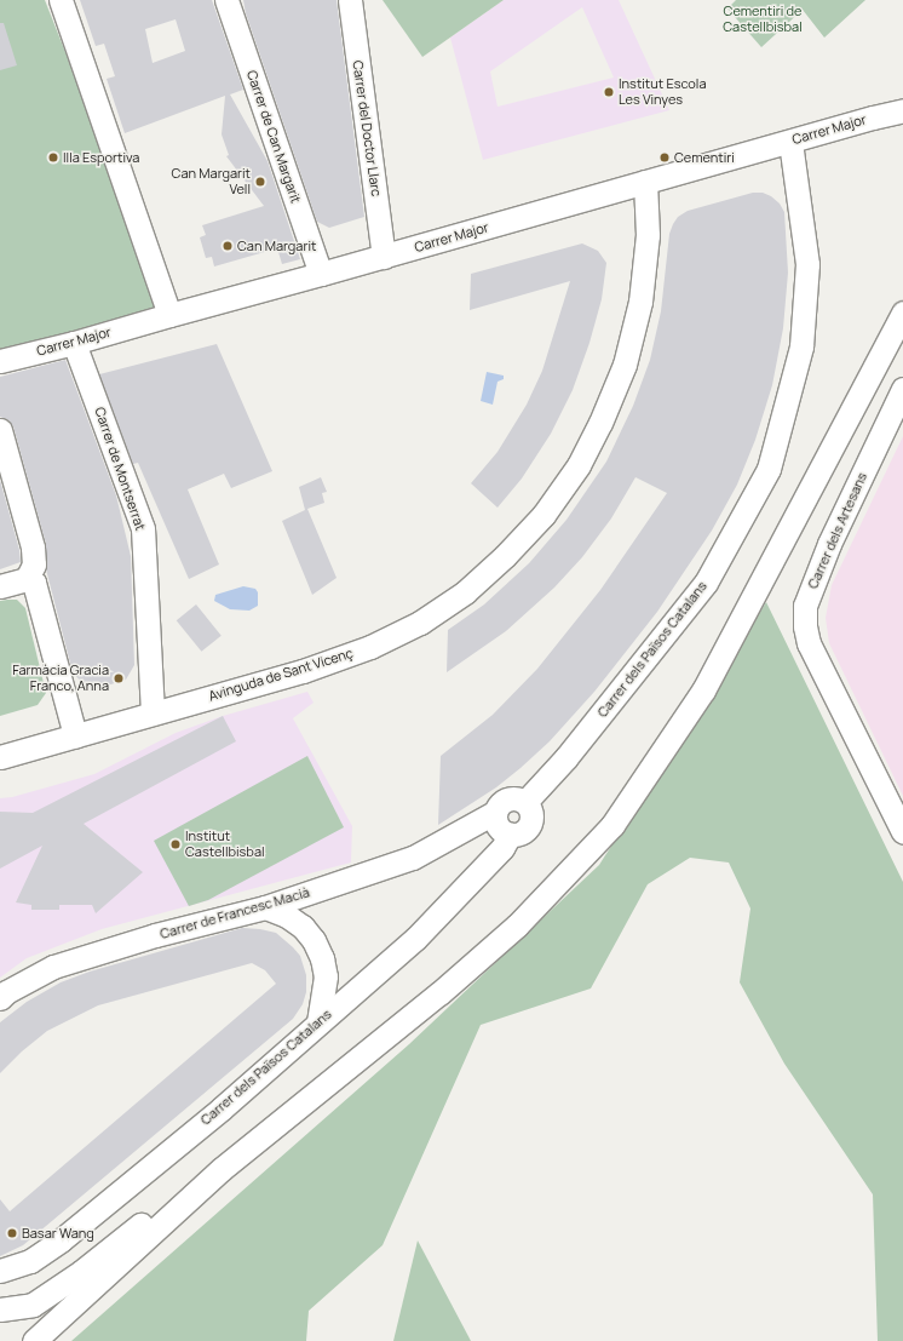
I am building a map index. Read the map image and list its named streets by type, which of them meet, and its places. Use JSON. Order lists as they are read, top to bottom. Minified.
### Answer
{"streets":{"street":["Carrer del Doctor Llarc","Carrer Major","Carrer de Can Margarit","Carrer de Montserrat","Carrer dels Artesans","Carrer dels Països Catalans","Avinguda de Sant Vicenç","Carrer de Francesc Macià"]},"crossings":[["Carrer del Doctor Llarc","Carrer Major"],["Carrer Major","Carrer de Can Margarit"],["Carrer Major","Carrer de Montserrat"],["Carrer Major","Carrer dels Països Catalans"],["Carrer Major","Avinguda de Sant Vicenç"],["Carrer de Montserrat","Avinguda de Sant Vicenç"],["Carrer dels Països Catalans","Carrer de Francesc Macià"]],"parks":["Cementiri de Castellbisbal"],"places":["Institut Escola Les Vinyes","Illa Esportiva","Cementiri","Can Margarit Vell","Can Margarit","Farmàcia Gracia Franco, Anna","Institut Castellbisbal","Basar Wang"]}
